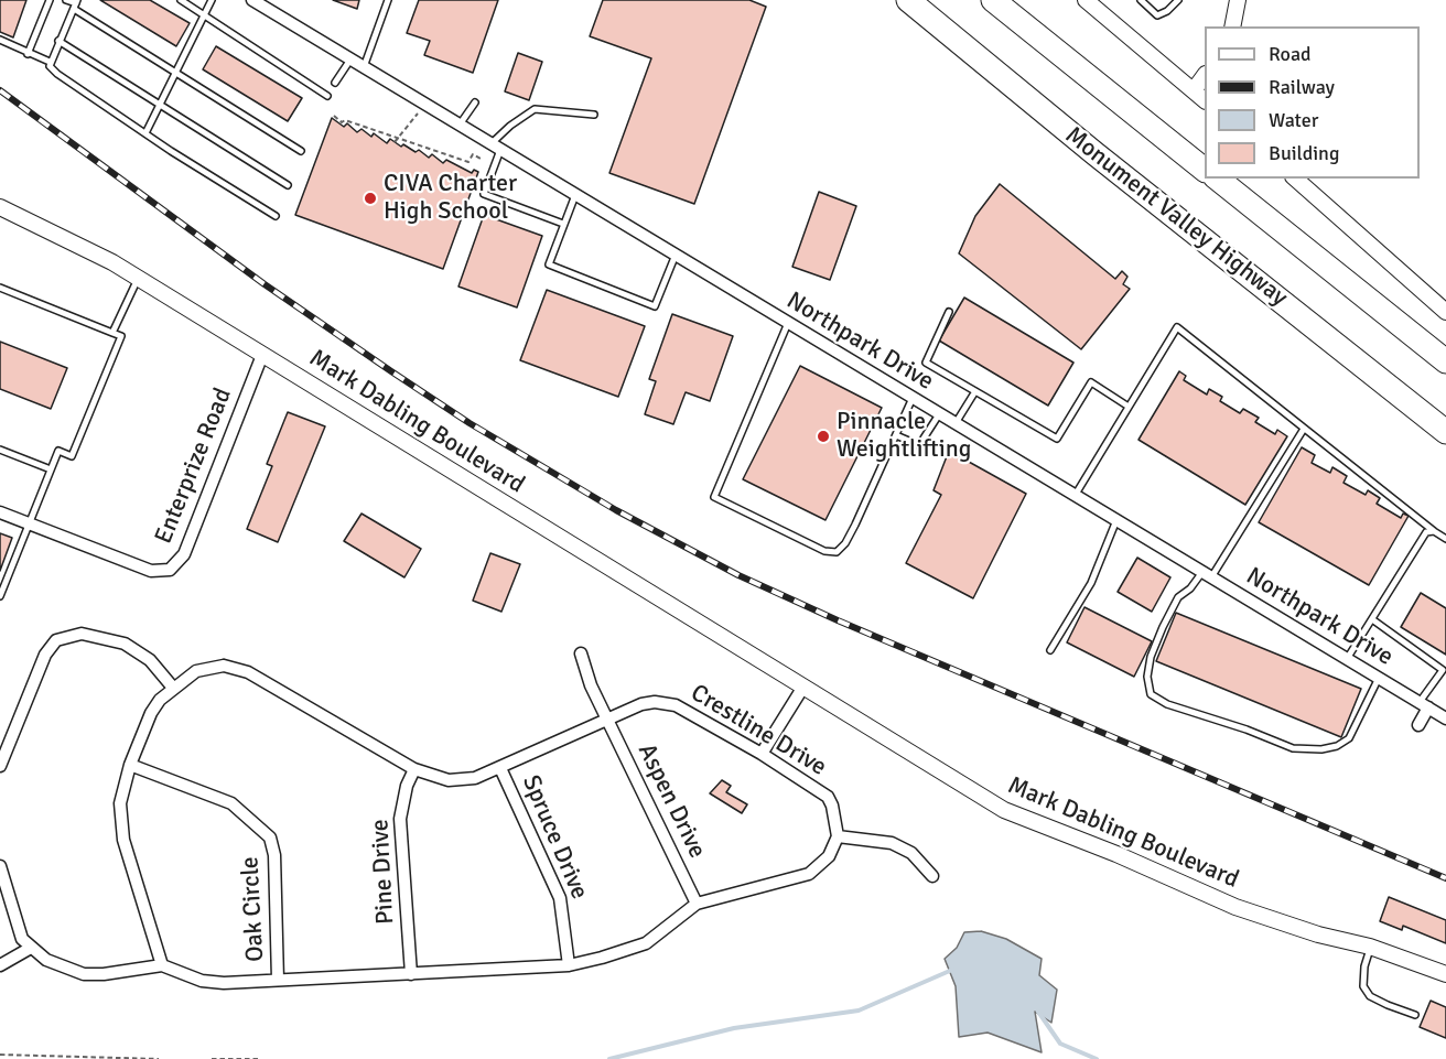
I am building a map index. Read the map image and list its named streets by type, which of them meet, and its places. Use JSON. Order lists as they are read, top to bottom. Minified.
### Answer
{"streets":{"highway":["Monument Valley Highway"],"street":["Northpark Drive","Mark Dabling Boulevard","Enterprize Road","Crestline Drive","Aspen Drive","Spruce Drive","Pine Drive","Oak Circle"]},"crossings":[["Mark Dabling Boulevard","Enterprize Road"],["Crestline Drive","Aspen Drive"],["Crestline Drive","Spruce Drive"],["Crestline Drive","Pine Drive"],["Crestline Drive","Oak Circle"]],"places":["CIVA Charter High School","Pinnacle Weightlifting"],"legend":["Road","Railway","Water","Building"]}
